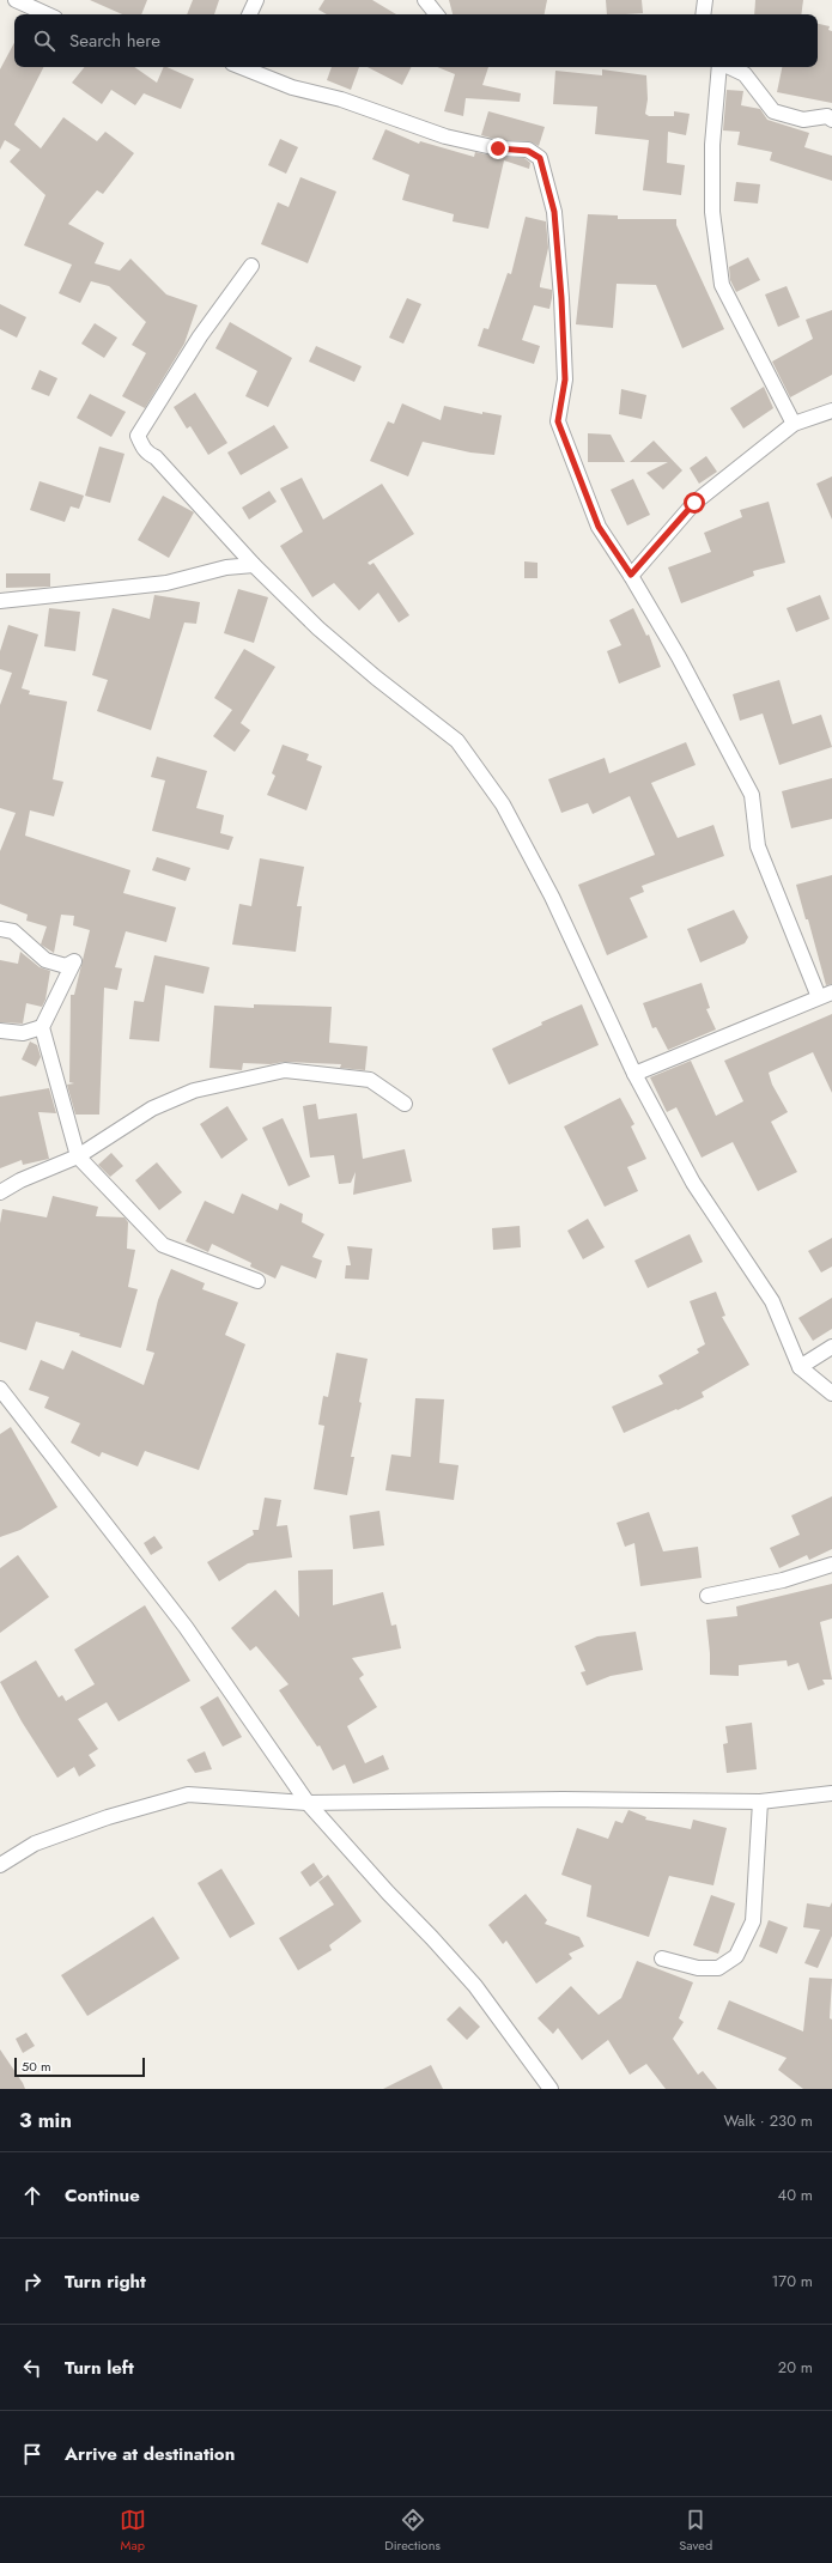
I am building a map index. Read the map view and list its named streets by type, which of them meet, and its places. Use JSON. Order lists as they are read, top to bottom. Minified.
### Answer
{"scale_bar":"50 m","page":{"search":"Search here","scale":"50 m","heading":["3 min","Walk · 230 m"],"list":[["Continue","40 m"],["Turn right","170 m"],["Turn left","20 m"],"Arrive at destination"],"nav":["Map","Directions","Saved"]}}
